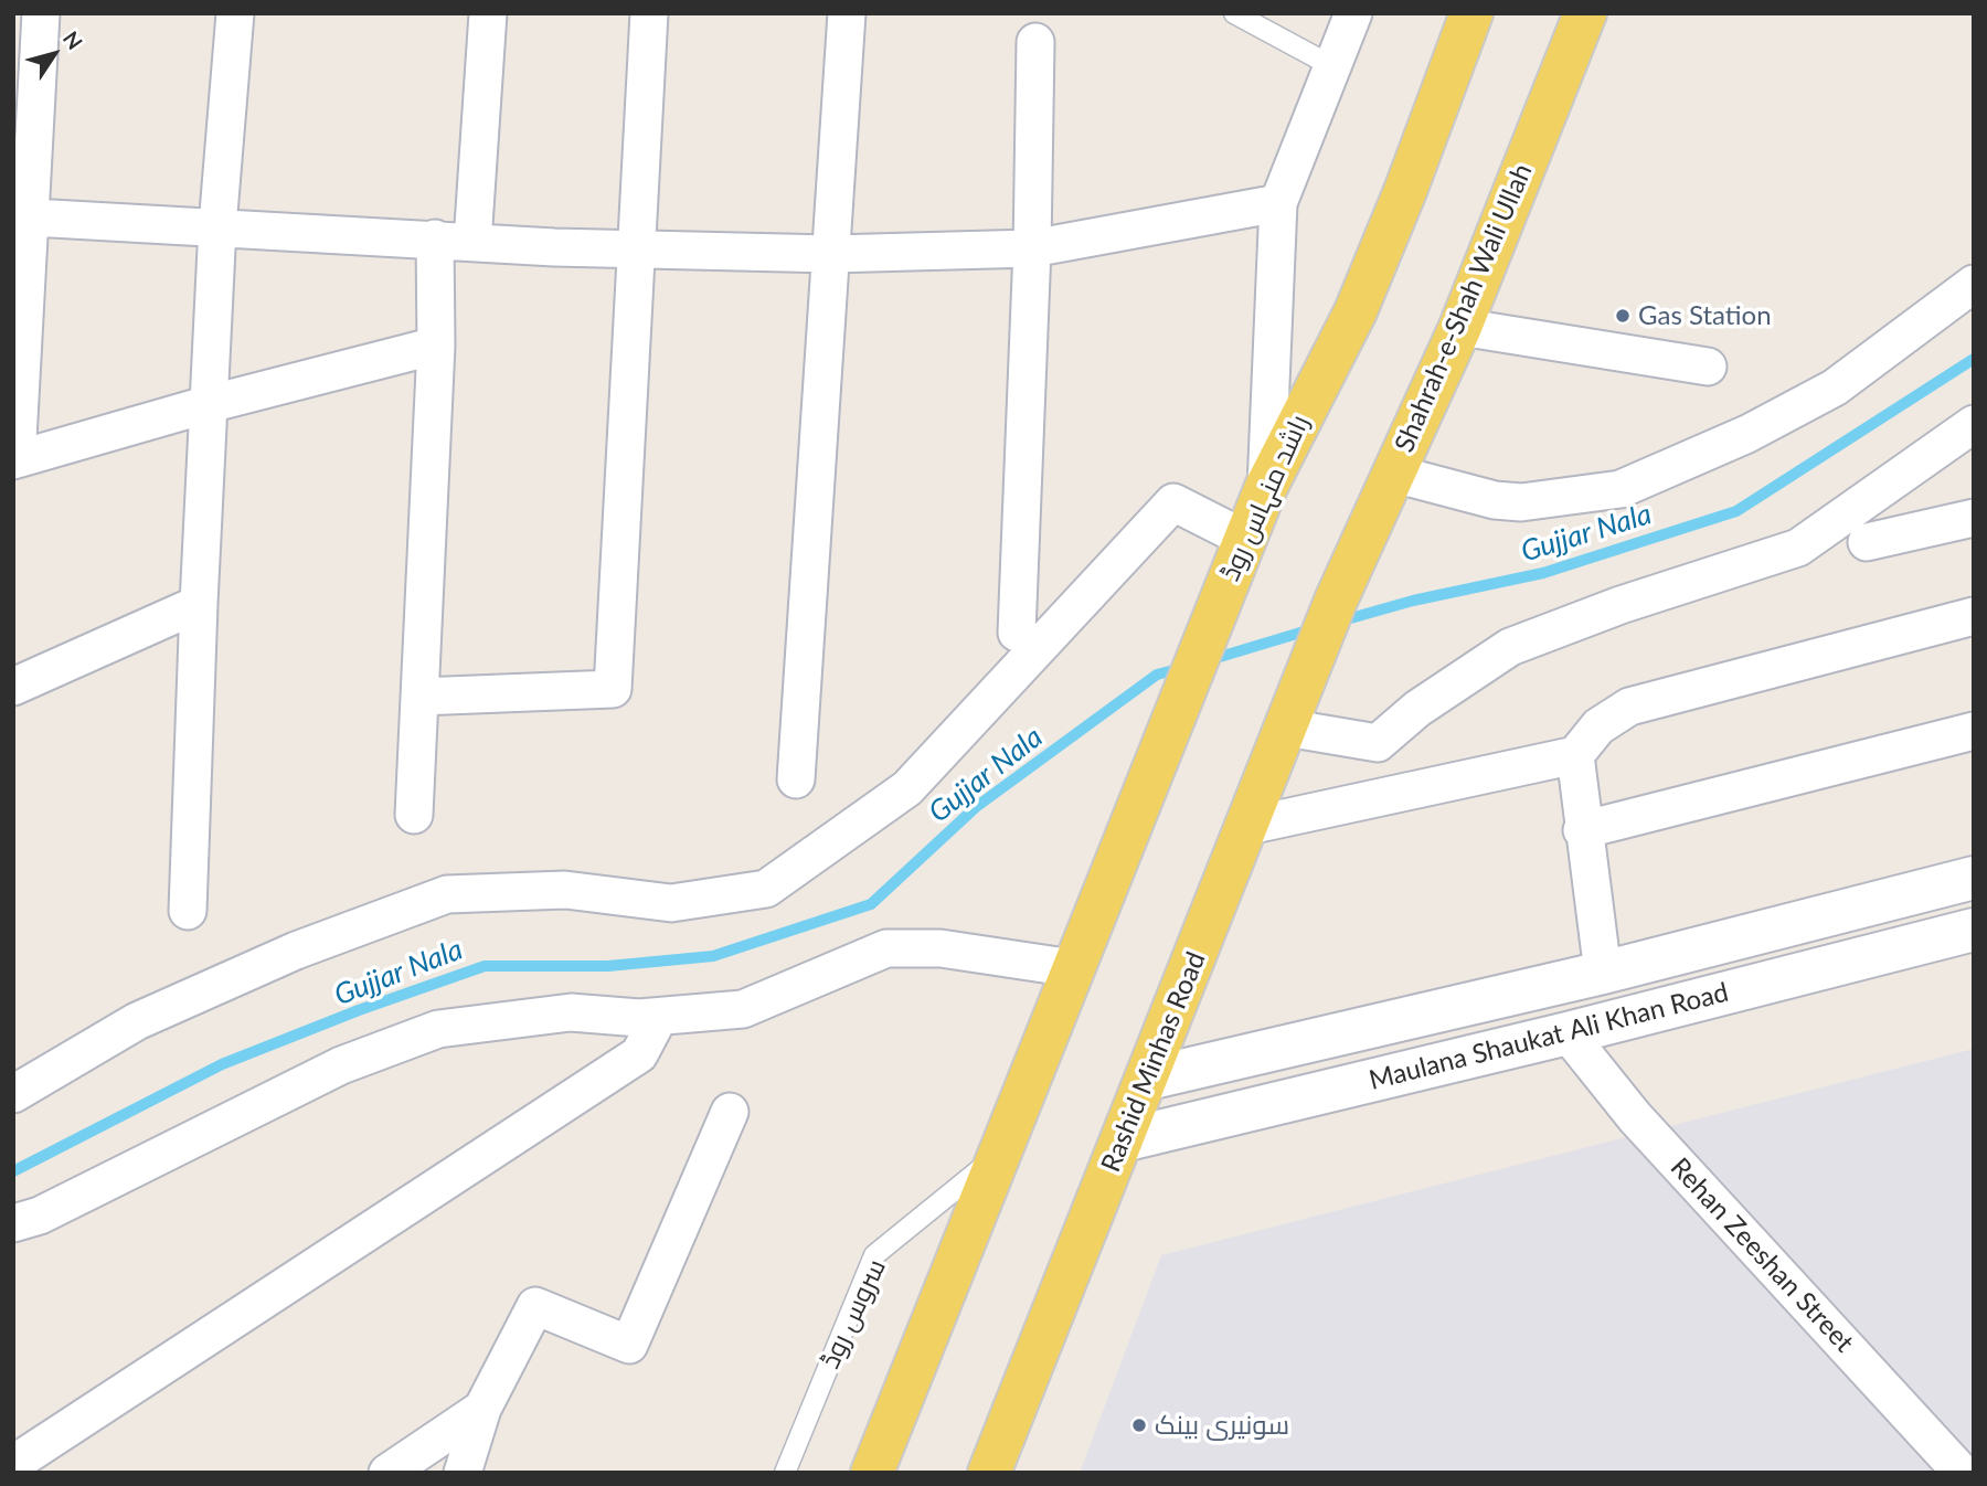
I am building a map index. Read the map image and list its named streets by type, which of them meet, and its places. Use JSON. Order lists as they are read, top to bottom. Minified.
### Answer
{"streets":{"main road":["Shahrah-e-Shah Wali Ullah","راشد منہاس روڈ","Maulana Shaukat Ali Khan Road","Rashid Minhas Road"],"street":["Rehan Zeeshan Street"],"lane":["سروس روڈ"]},"crossings":[["Shahrah-e-Shah Wali Ullah","Rashid Minhas Road"],["Maulana Shaukat Ali Khan Road","Rashid Minhas Road"],["Maulana Shaukat Ali Khan Road","Rehan Zeeshan Street"]],"water":["Gujjar Nala"],"places":["Gas Station","سونیری بینک"],"north":"top right"}
